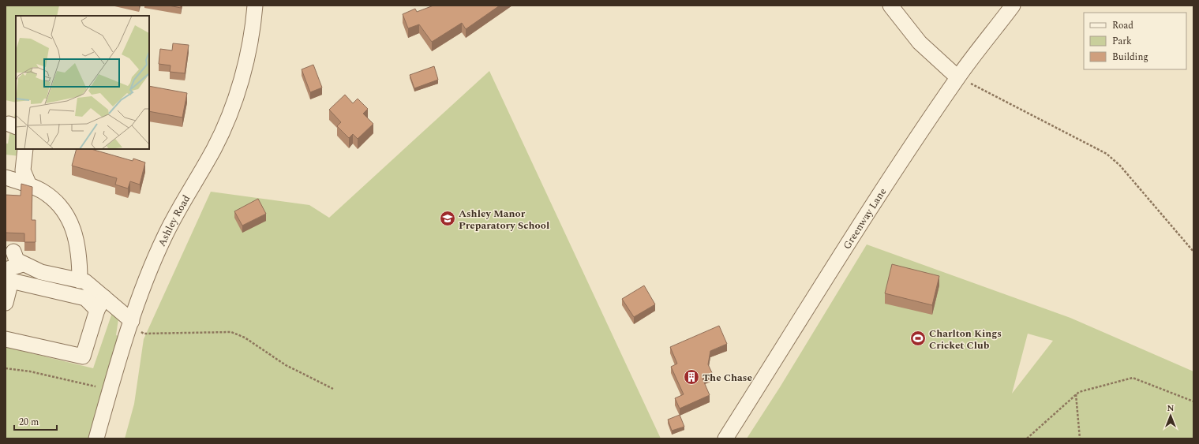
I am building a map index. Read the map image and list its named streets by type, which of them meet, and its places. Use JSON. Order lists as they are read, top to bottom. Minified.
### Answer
{"streets":{"street":["Greenway Lane","Ashley Road"]},"places":{"school or university":["Ashley Manor Preparatory School"],"sports":["Charlton Kings Cricket Club"],"building":["The Chase"]},"legend":["Road","Park","Building"],"scale_bar":"20 m","north":"top"}
